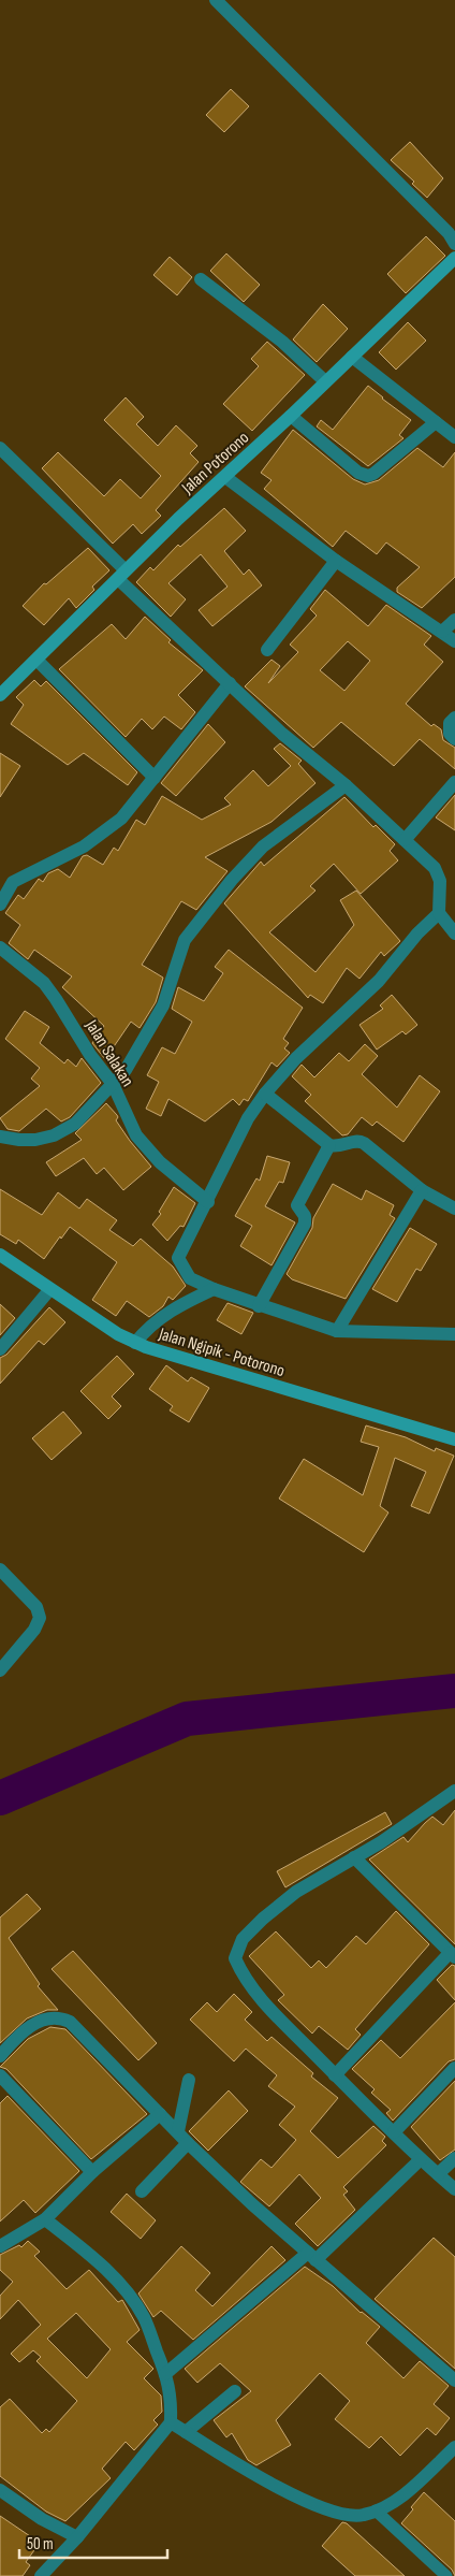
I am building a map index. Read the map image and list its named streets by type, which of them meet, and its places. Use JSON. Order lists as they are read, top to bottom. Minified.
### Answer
{"streets":{"street":["Jalan Potorono","Jalan Salakan","Jalan Ngipik - Potorono"]},"scale_bar":"50 m"}
